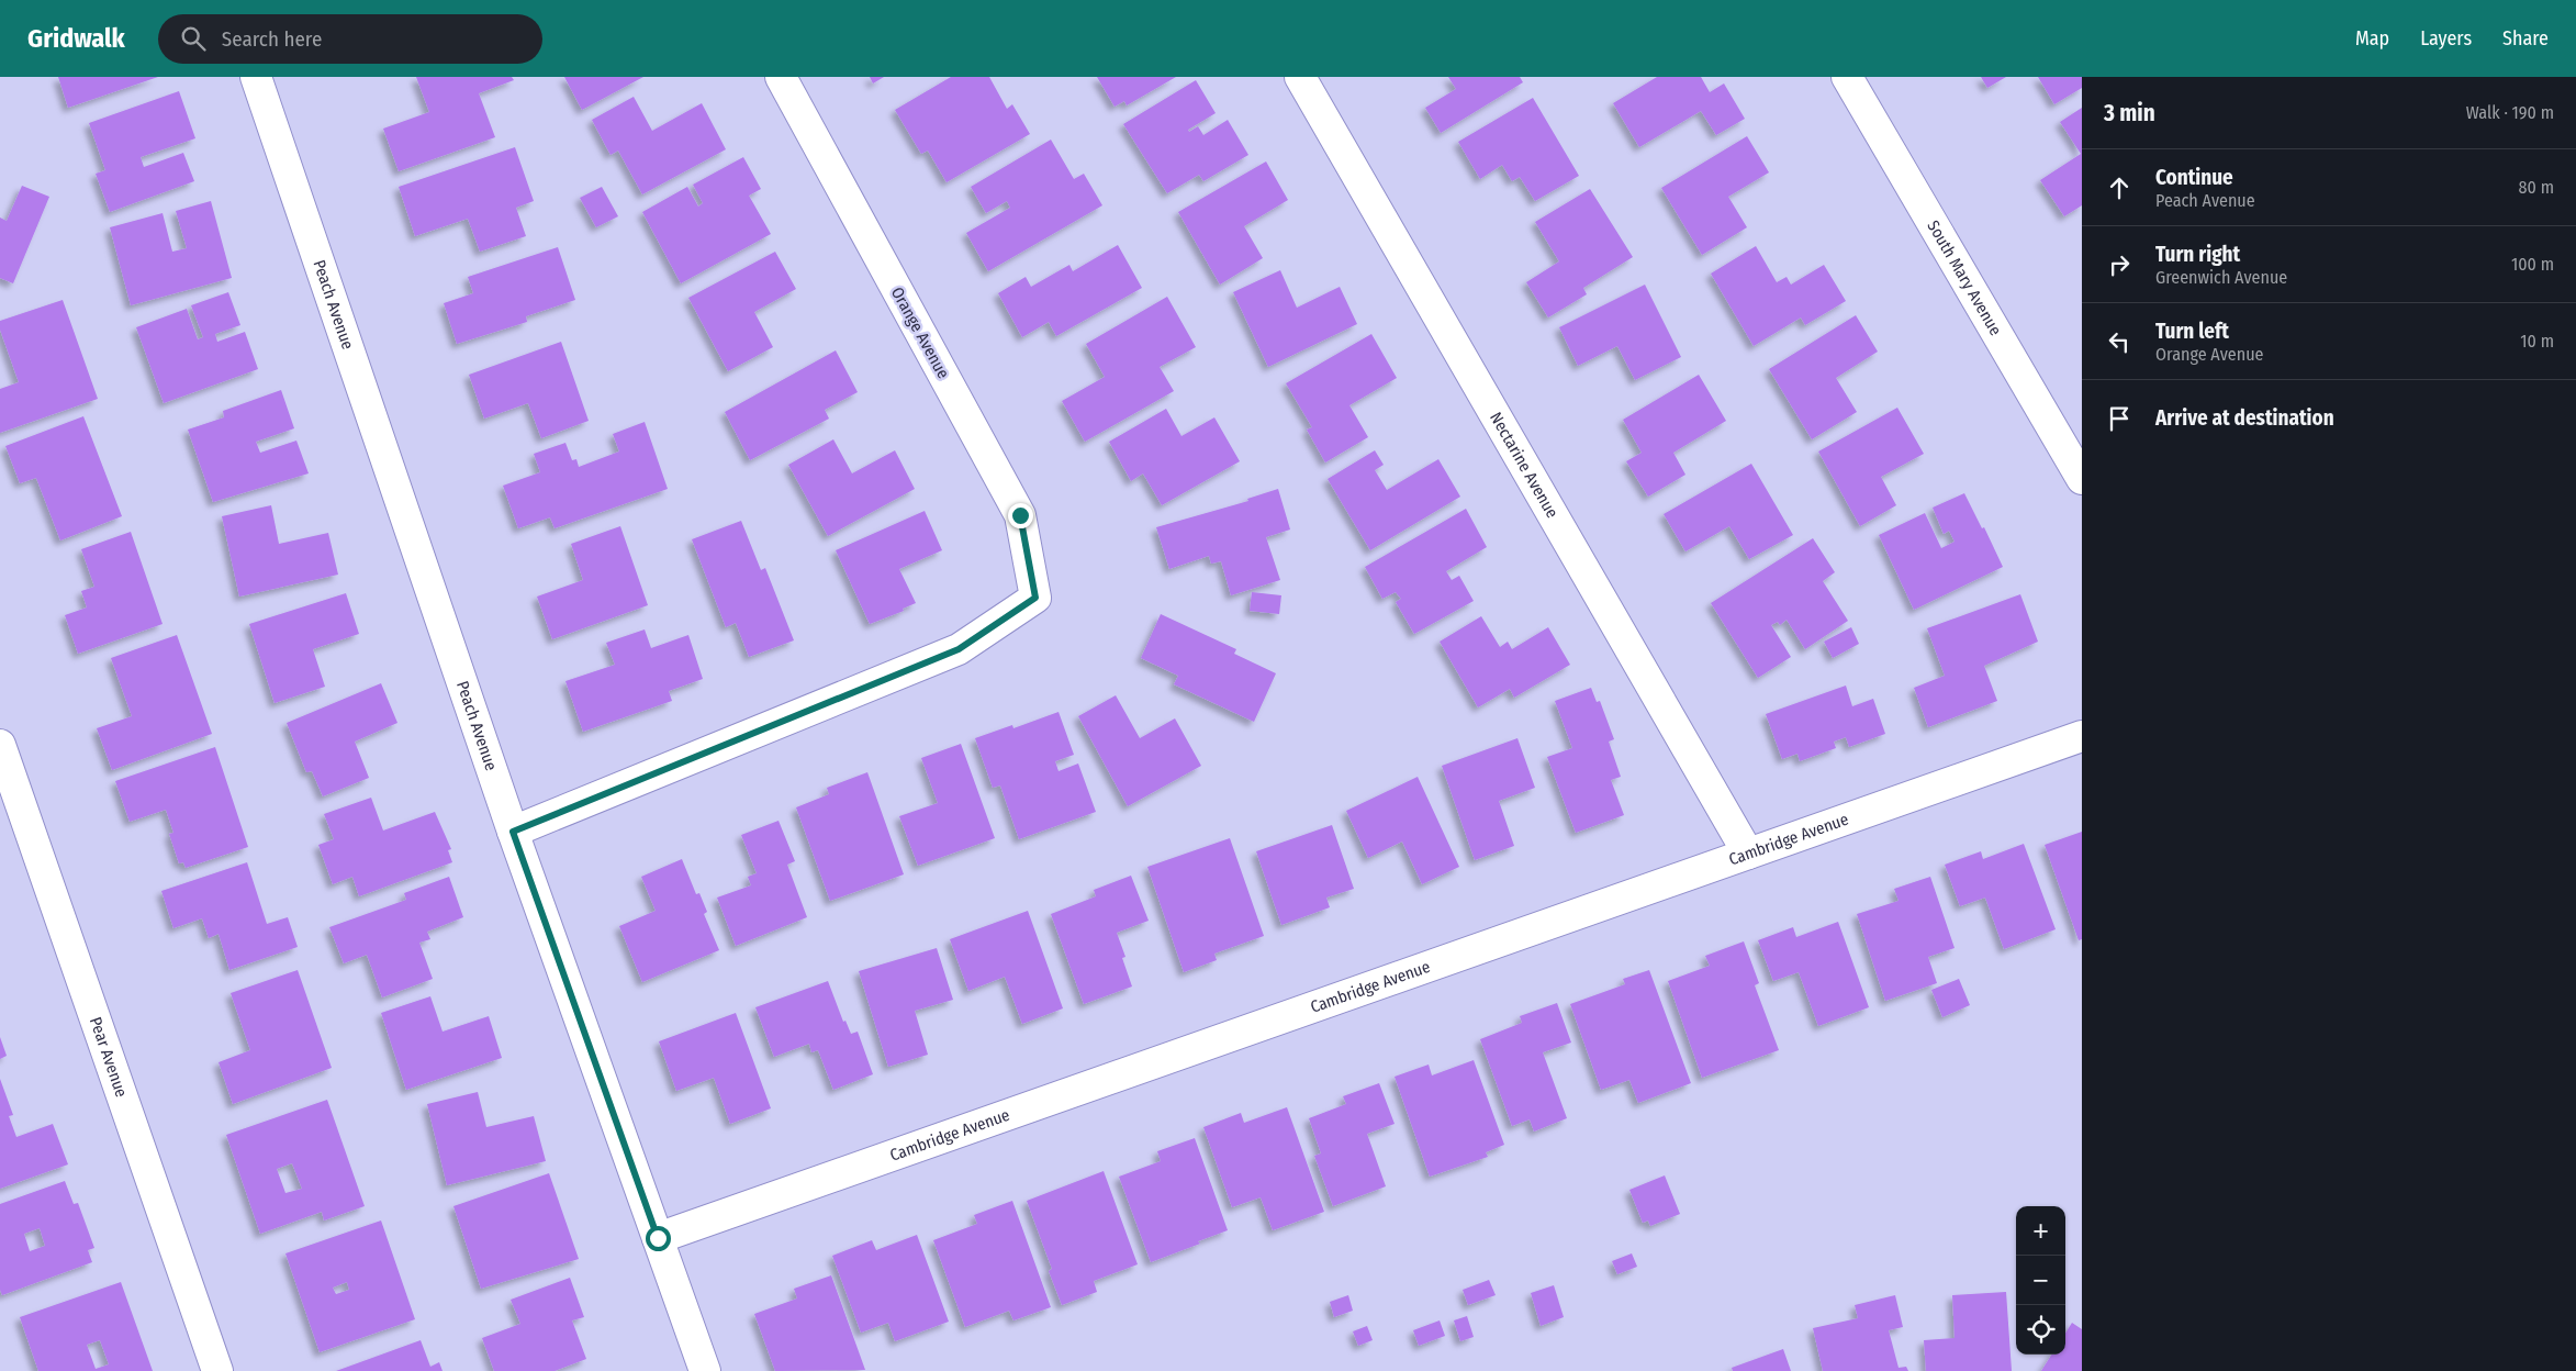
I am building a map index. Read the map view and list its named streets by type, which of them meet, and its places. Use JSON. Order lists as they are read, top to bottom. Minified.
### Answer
{"streets":{"street":["South Mary Avenue","Peach Avenue","Orange Avenue","Nectarine Avenue","Cambridge Avenue","Pear Avenue"]},"crossings":[["Peach Avenue","Orange Avenue"],["Peach Avenue","Cambridge Avenue"],["Nectarine Avenue","Cambridge Avenue"]],"page":{"header":"Gridwalk","search":"Search here","nav":["Map","Layers","Share"],"heading":["3 min","Walk · 190 m"],"list":[["Continue","Peach Avenue","80 m"],["Turn right","Greenwich Avenue","100 m"],["Turn left","Orange Avenue","10 m"],"Arrive at destination"],"map_buttons":["+","−"]}}
